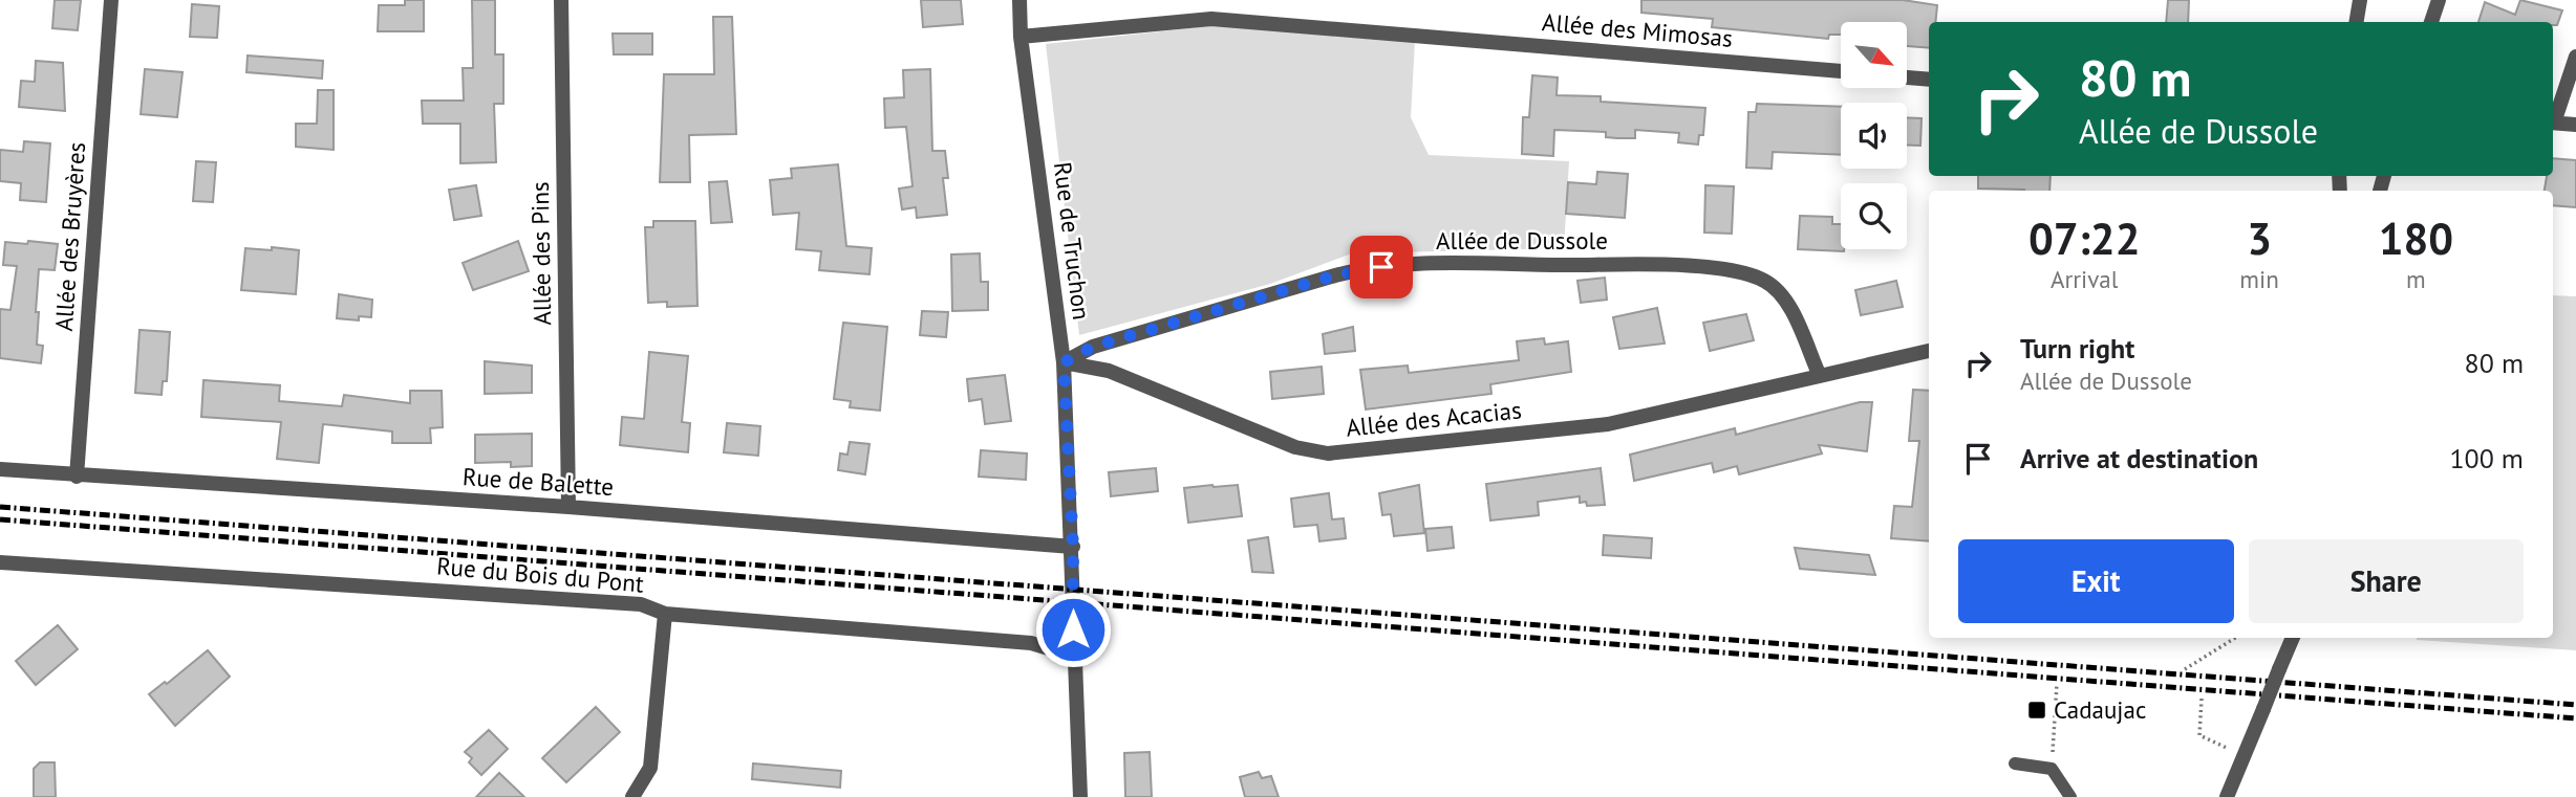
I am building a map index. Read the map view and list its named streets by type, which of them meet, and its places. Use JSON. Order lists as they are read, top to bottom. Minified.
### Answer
{"streets":{"street":["Allée des Mimosas","Allée des Bruyères","Rue de Truchon","Allée de Dussole","Allée des Pins","Allée des Acacias","Rue de Balette","Rue du Bois du Pont"]},"crossings":[["Allée des Mimosas","Rue de Truchon"],["Allée des Bruyères","Rue de Balette"],["Rue de Truchon","Allée de Dussole"],["Rue de Truchon","Allée des Acacias"],["Rue de Truchon","Rue de Balette"],["Rue de Truchon","Rue du Bois du Pont"],["Allée de Dussole","Allée des Acacias"],["Allée des Pins","Rue de Balette"]],"places":{"transit":["Cadaujac"]},"north":"bottom right","page":{"turn":["80 m","Allée de Dussole"],"eta":["07:22","Arrival","3","min","180","m"],"list":[{"name":"Turn right","note":"Allée de Dussole","value":"80 m"},{"name":"Arrive at destination","value":"100 m"}],"buttons":["Exit","Share"]}}
